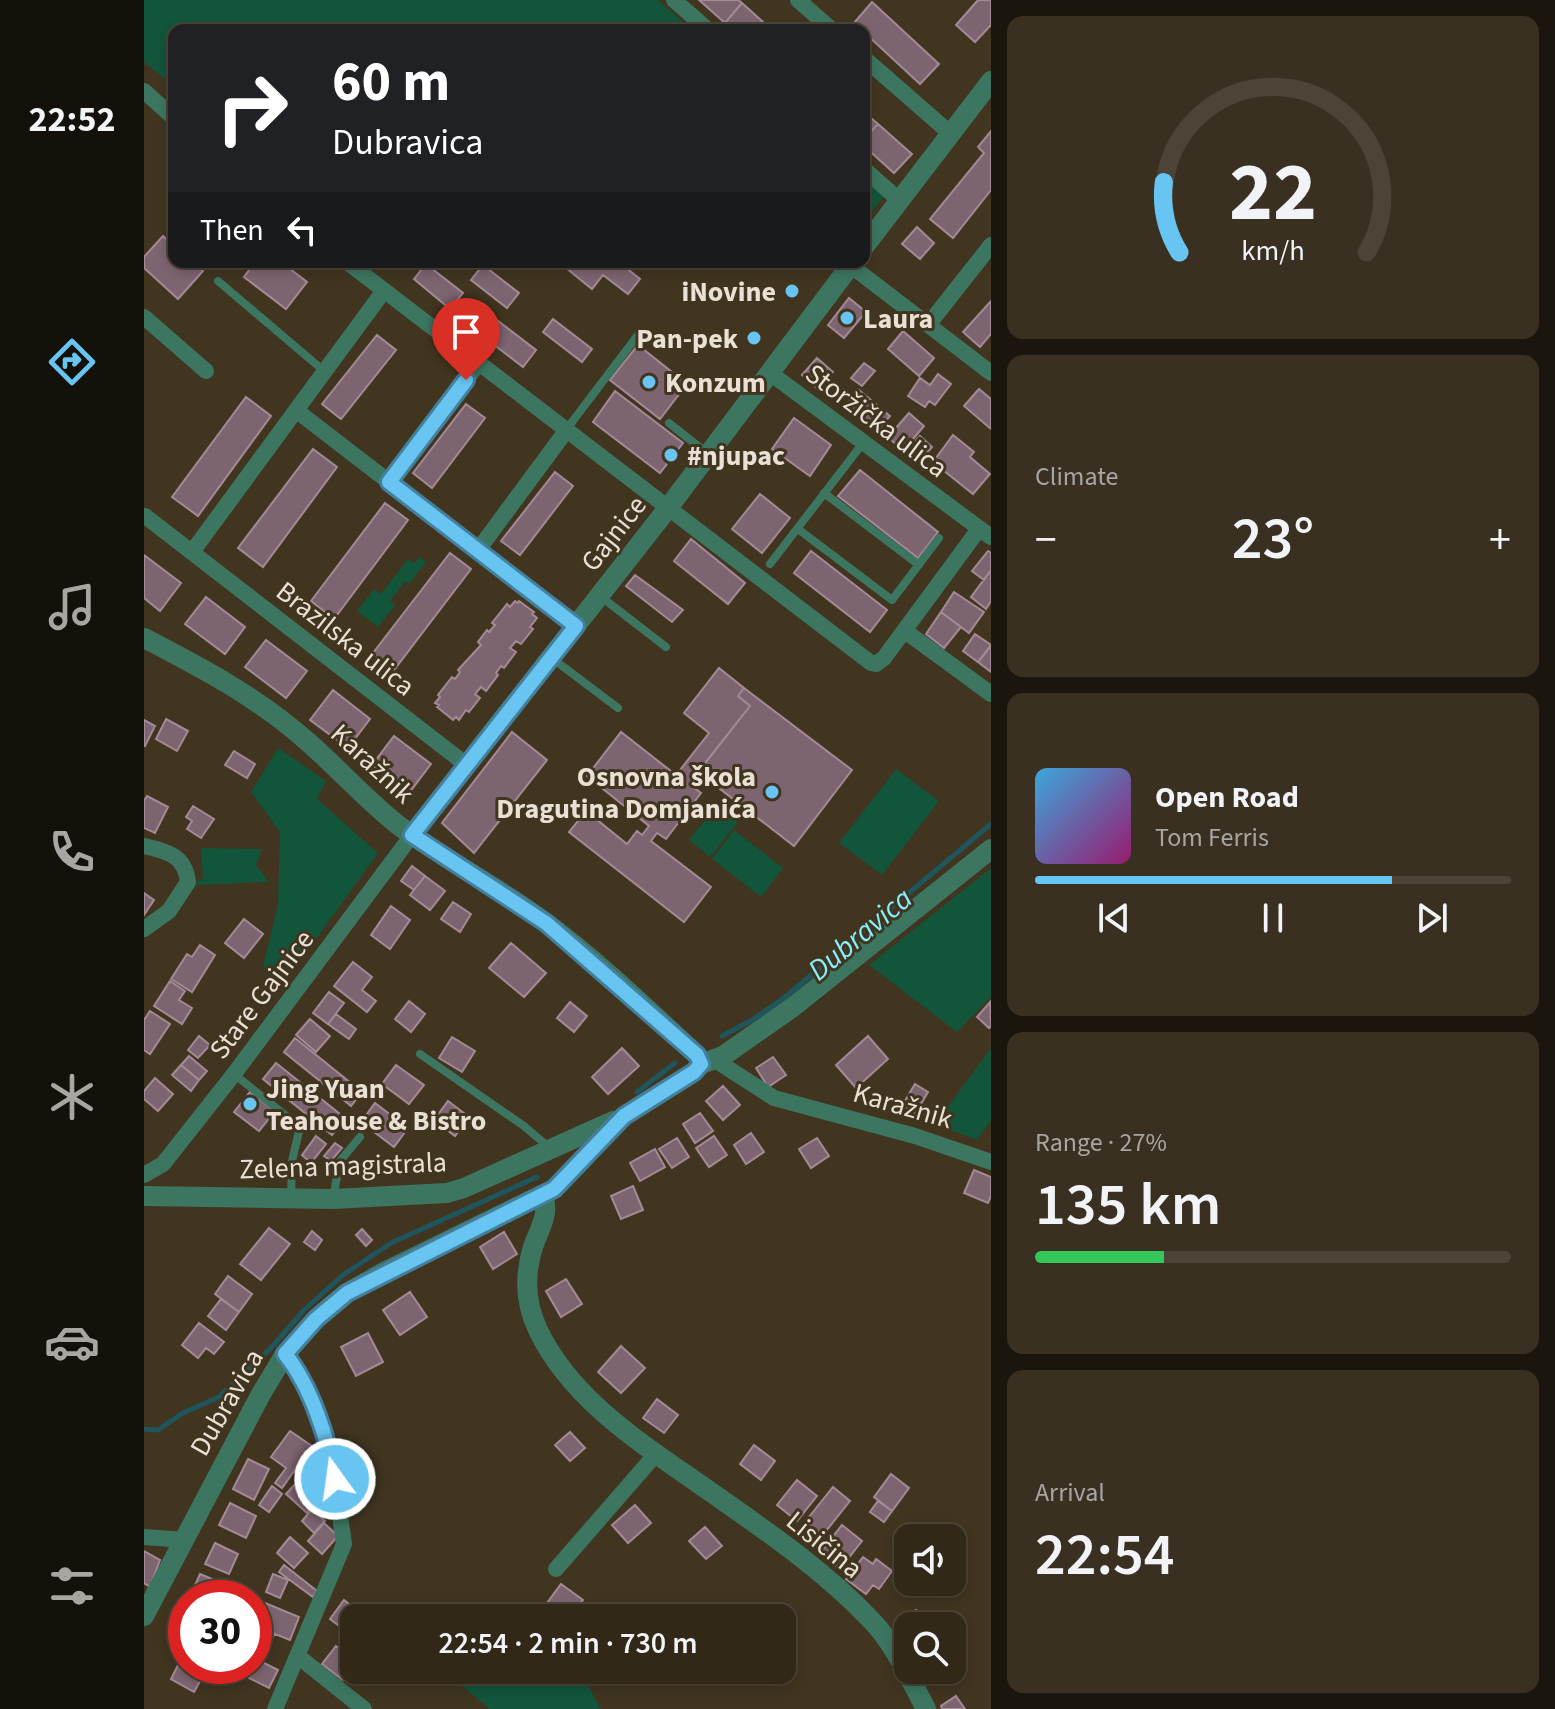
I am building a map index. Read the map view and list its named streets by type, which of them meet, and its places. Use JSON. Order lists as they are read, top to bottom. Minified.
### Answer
{"streets":{"street":["Storžička ulica","Gajnice","Brazilska ulica","Karažnik","Stare Gajnice","Zelena magistrala","Dubravica","Lisičina"]},"crossings":[["Storžička ulica","Gajnice"],["Gajnice","Brazilska ulica"],["Gajnice","Karažnik"],["Gajnice","Stare Gajnice"],["Karažnik","Stare Gajnice"],["Karažnik","Dubravica"],["Zelena magistrala","Dubravica"],["Dubravica","Lisičina"]],"water":["Dubravica"],"places":["iNovine","Laura","Pan-pek","Konzum","#njupac","Osnovna škola Dragutina Domjanića","Jing Yuan Teahouse & Bistro"],"page":{"tabs":"22:52","turn":["60 m","Dubravica"],"then":"Then","tile":["Climate",["Range · 27%","135 km"],["Arrival","22:54"]],"heat":["−","23°","+"],"song":["Open Road","Tom Ferris"],"limit":"30","trip":"22:54 · 2 min · 730 m","gauge":["22","km/h"]}}
